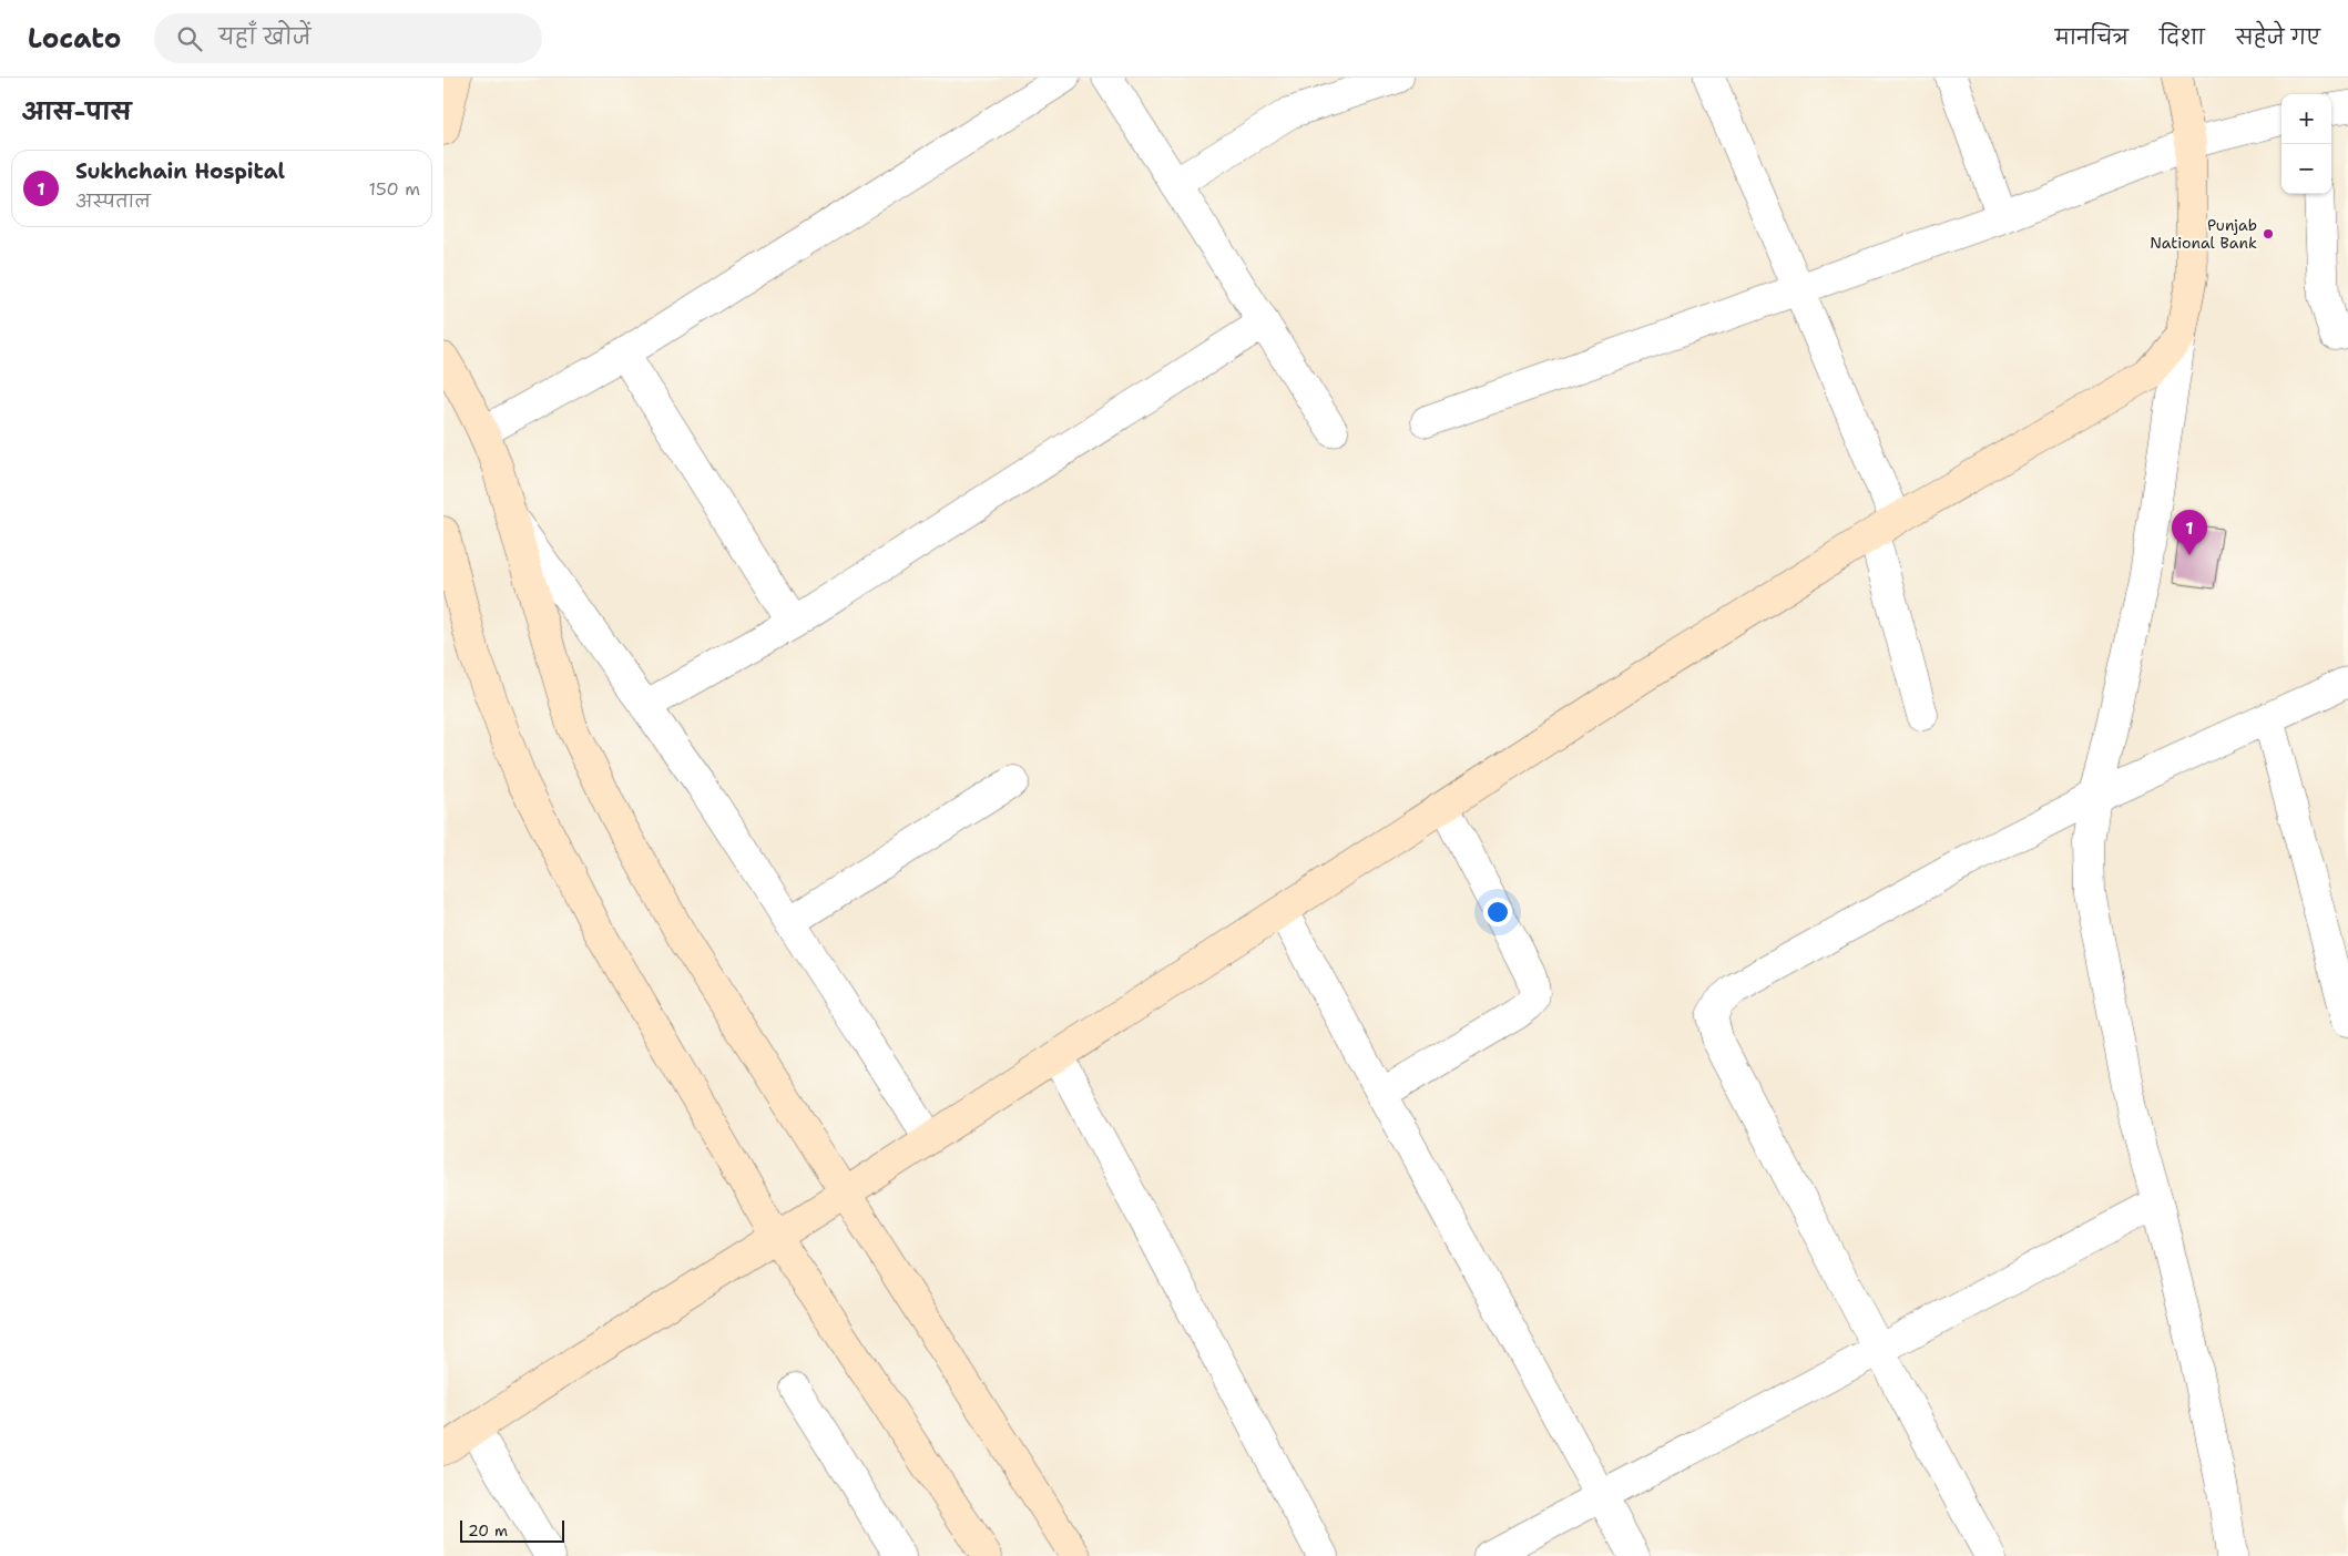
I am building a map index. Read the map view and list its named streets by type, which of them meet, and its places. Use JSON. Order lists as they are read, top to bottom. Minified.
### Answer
{"places":["Punjab National Bank"],"scale_bar":"20 m","page":{"header":"Locato","search":"यहाँ खोजें","nav":["मानचित्र","दिशा","सहेजे गए"],"heading":"आस-पास","map_buttons":["+","−"],"list":[{"mark":"1","name":"Sukhchain Hospital","note":"अस्पताल","value":"150 m"}],"pins":"1","scale":"20 m"}}
